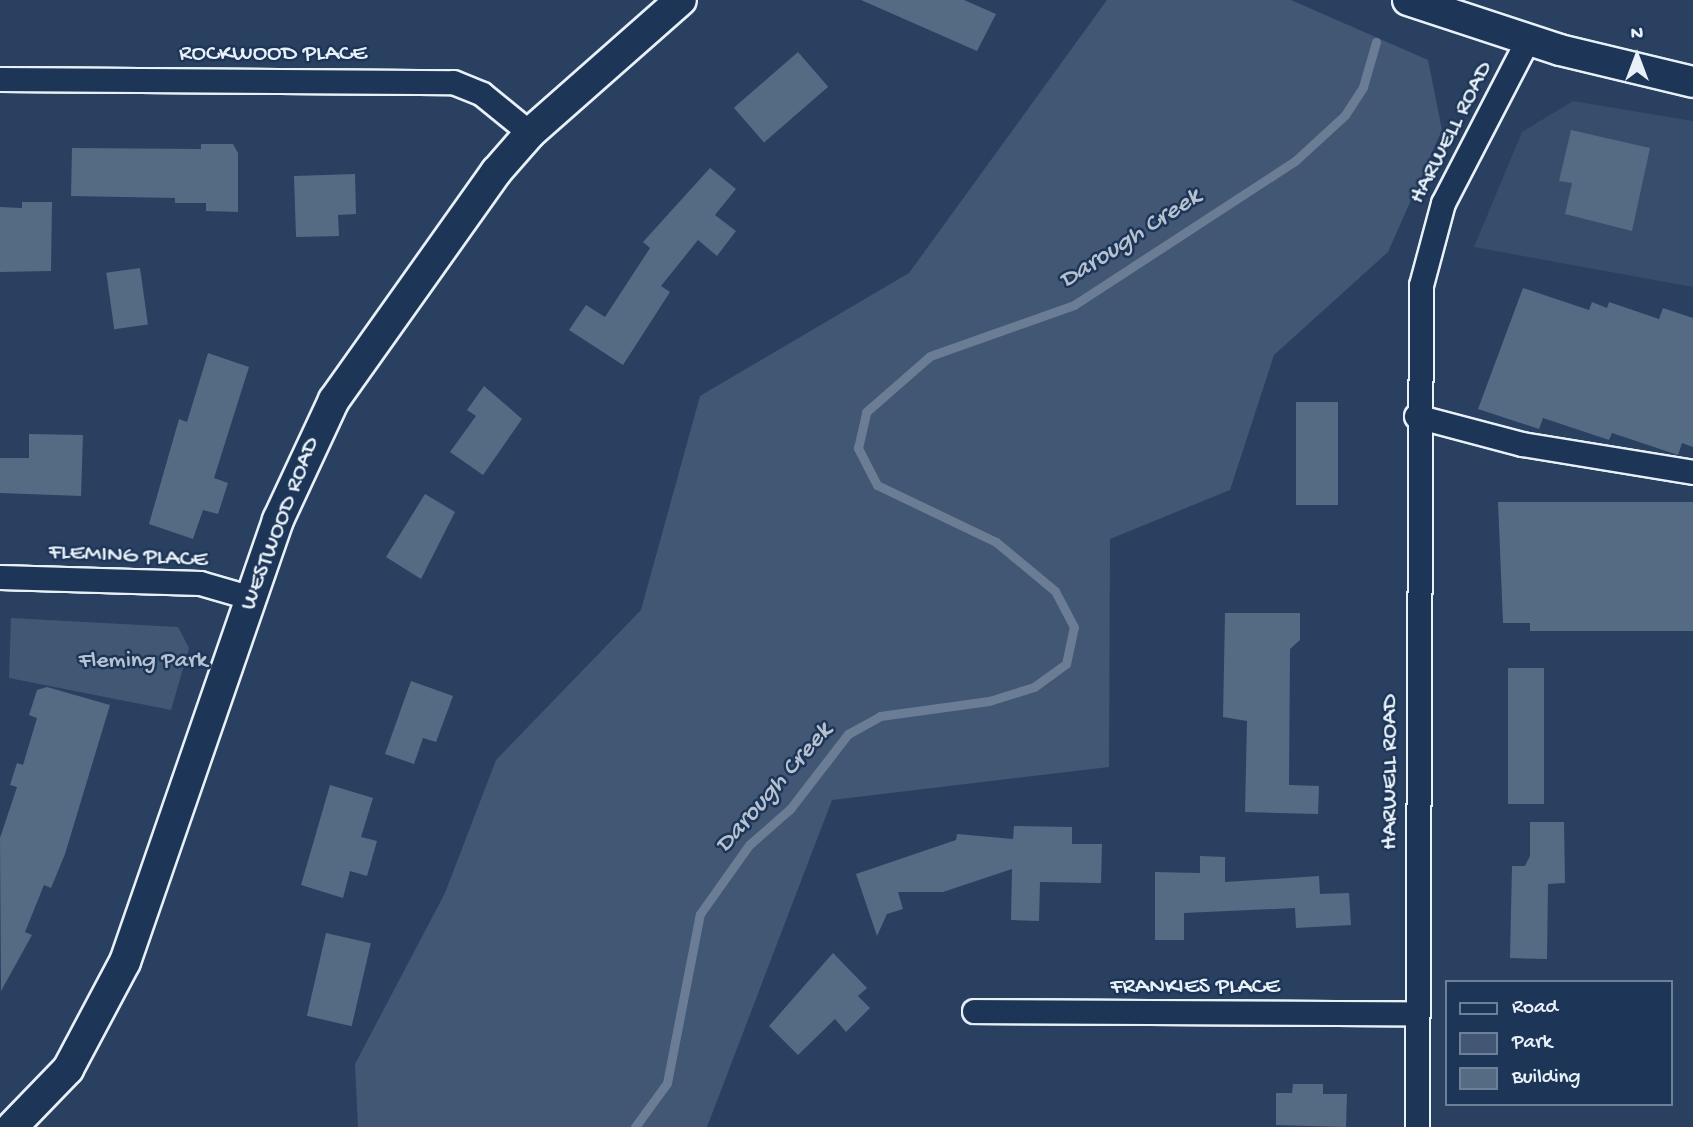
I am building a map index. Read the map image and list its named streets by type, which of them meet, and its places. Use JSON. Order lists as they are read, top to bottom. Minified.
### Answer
{"streets":{"street":["ROCKWOOD PLACE","HARWELL ROAD","WESTWOOD ROAD","FLEMING PLACE","FRANKIES PLACE"]},"crossings":[["ROCKWOOD PLACE","WESTWOOD ROAD"],["HARWELL ROAD","FRANKIES PLACE"],["WESTWOOD ROAD","FLEMING PLACE"]],"water":["Darough Creek"],"parks":["Fleming Park"],"legend":["Road","Park","Building"],"north":"top"}
